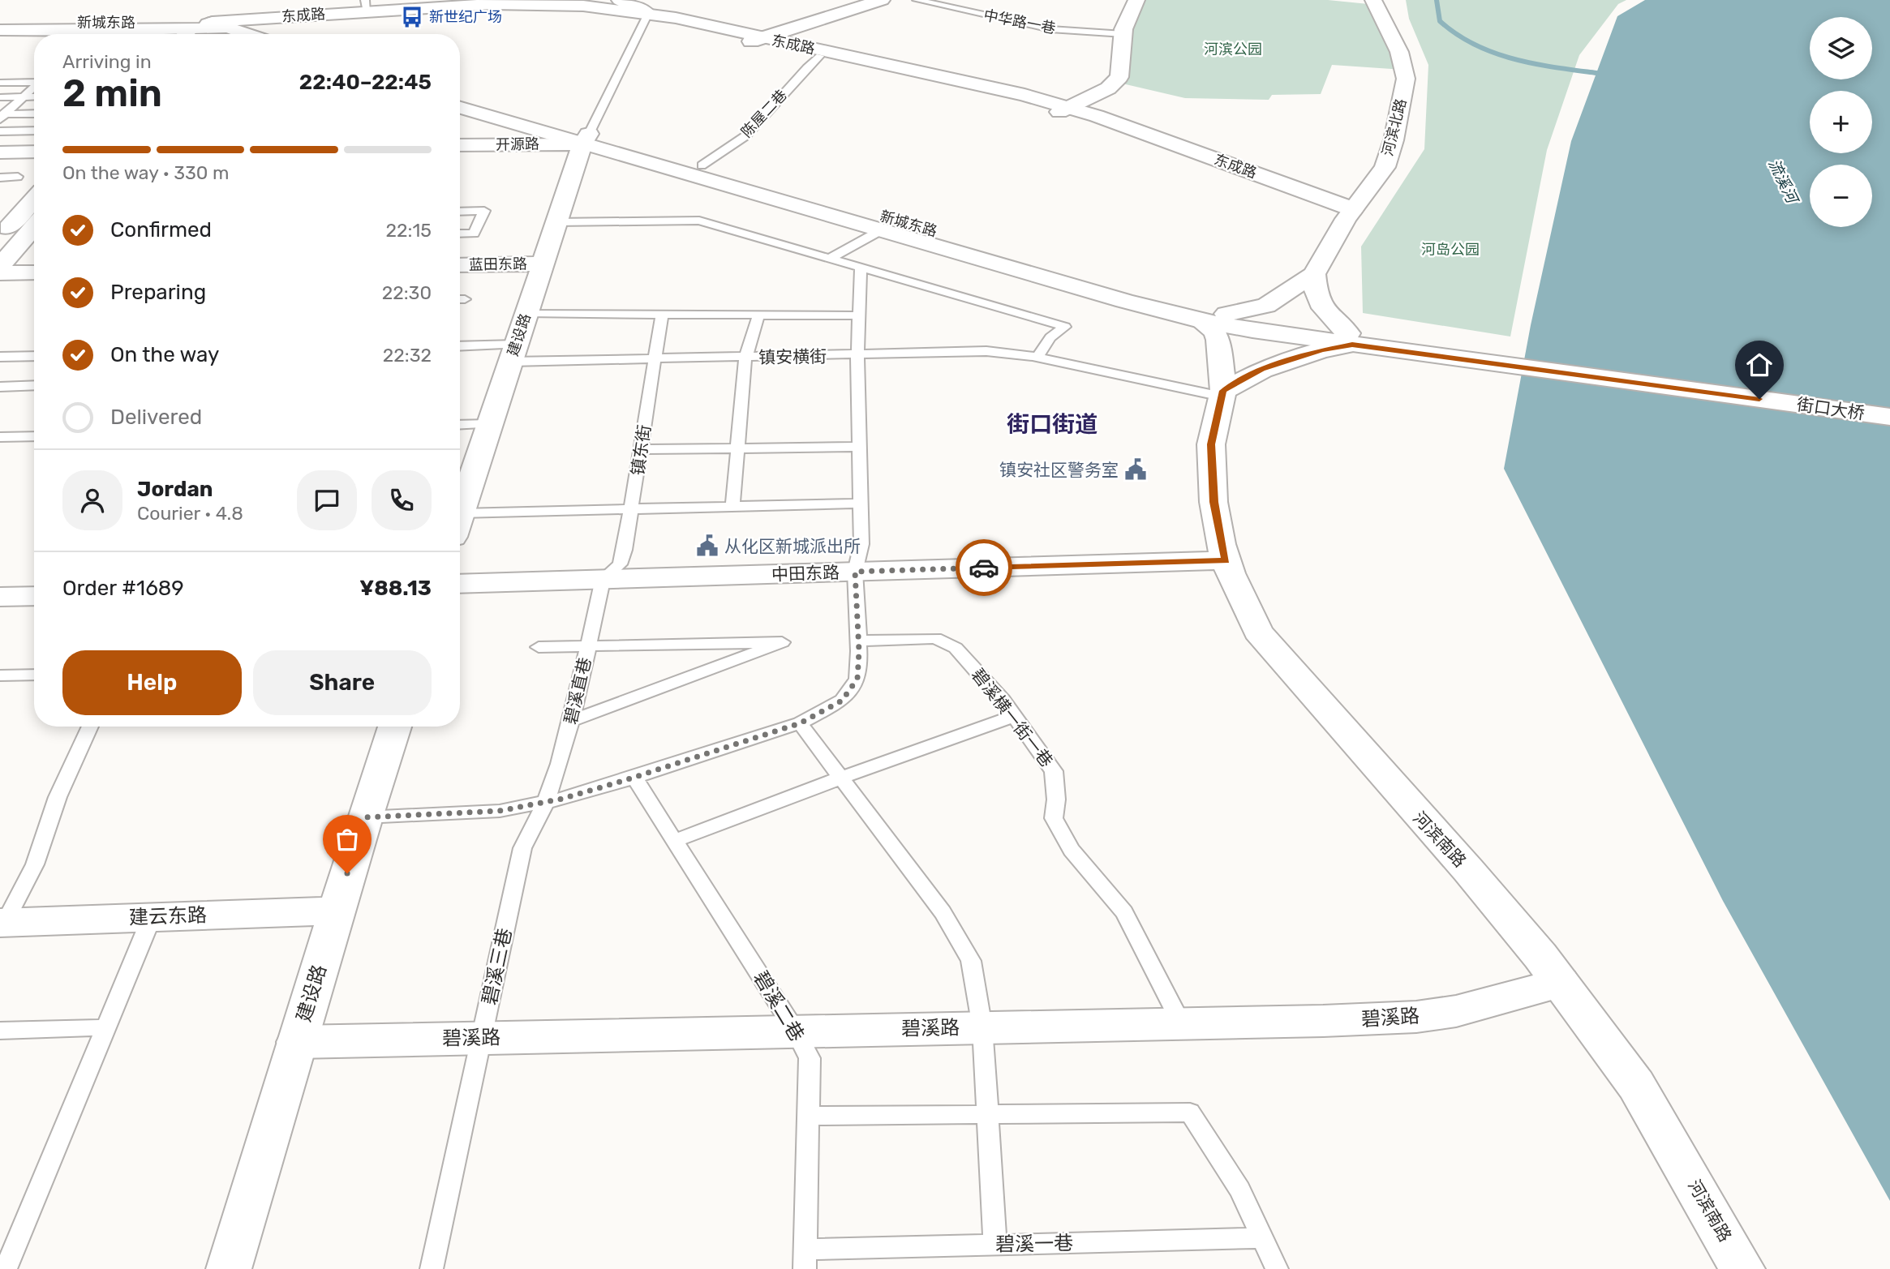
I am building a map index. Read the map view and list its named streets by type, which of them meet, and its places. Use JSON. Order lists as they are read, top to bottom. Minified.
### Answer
{"streets":{"street":["东成路","新城东路","河滨北路","开源路","蓝田东路","建设路","街口大桥","中田东路","河滨南路","建云东路","碧溪路"],"lane":["中华路一巷","陈屋二巷","镇安横街","镇东街","碧溪直巷","碧溪横一街一巷","碧溪三巷","碧溪二巷","碧溪一巷"]},"crossings":[["东成路","新城东路"],["东成路","陈屋二巷"],["东成路","河滨北路"],["新城东路","陈屋二巷"],["新城东路","河滨北路"],["新城东路","开源路"],["新城东路","建设路"],["新城东路","街口大桥"],["新城东路","河滨南路"],["开源路","建设路"],["蓝田东路","建设路"],["建设路","镇安横街"],["建设路","建云东路"],["建设路","碧溪路"],["镇安横街","镇东街"],["镇安横街","河滨南路"],["镇东街","中田东路"],["镇东街","碧溪直巷"],["中田东路","碧溪直巷"],["中田东路","河滨南路"],["碧溪直巷","碧溪三巷"],["碧溪横一街一巷","碧溪路"],["河滨南路","碧溪路"],["碧溪三巷","碧溪路"],["碧溪二巷","碧溪路"],["碧溪二巷","碧溪一巷"]],"districts":["街口街道"],"water":["流溪河"],"parks":["河滨公园","河岛公园"],"places":{"bus stop":["新世纪广场"],"public building":["镇安社区警务室","从化区新城派出所"]},"page":{"map_buttons":["+","−"],"heading":["2 min","Arriving in","22:40–22:45"],"panel":["Jordan","Courier · 4.8","Order #1689","¥88.13"],"bar":"On the way · 330 m","list":[["Confirmed","22:15"],["Preparing","22:30"],["On the way","22:32"],"Delivered"],"buttons":["Help","Share"]}}
